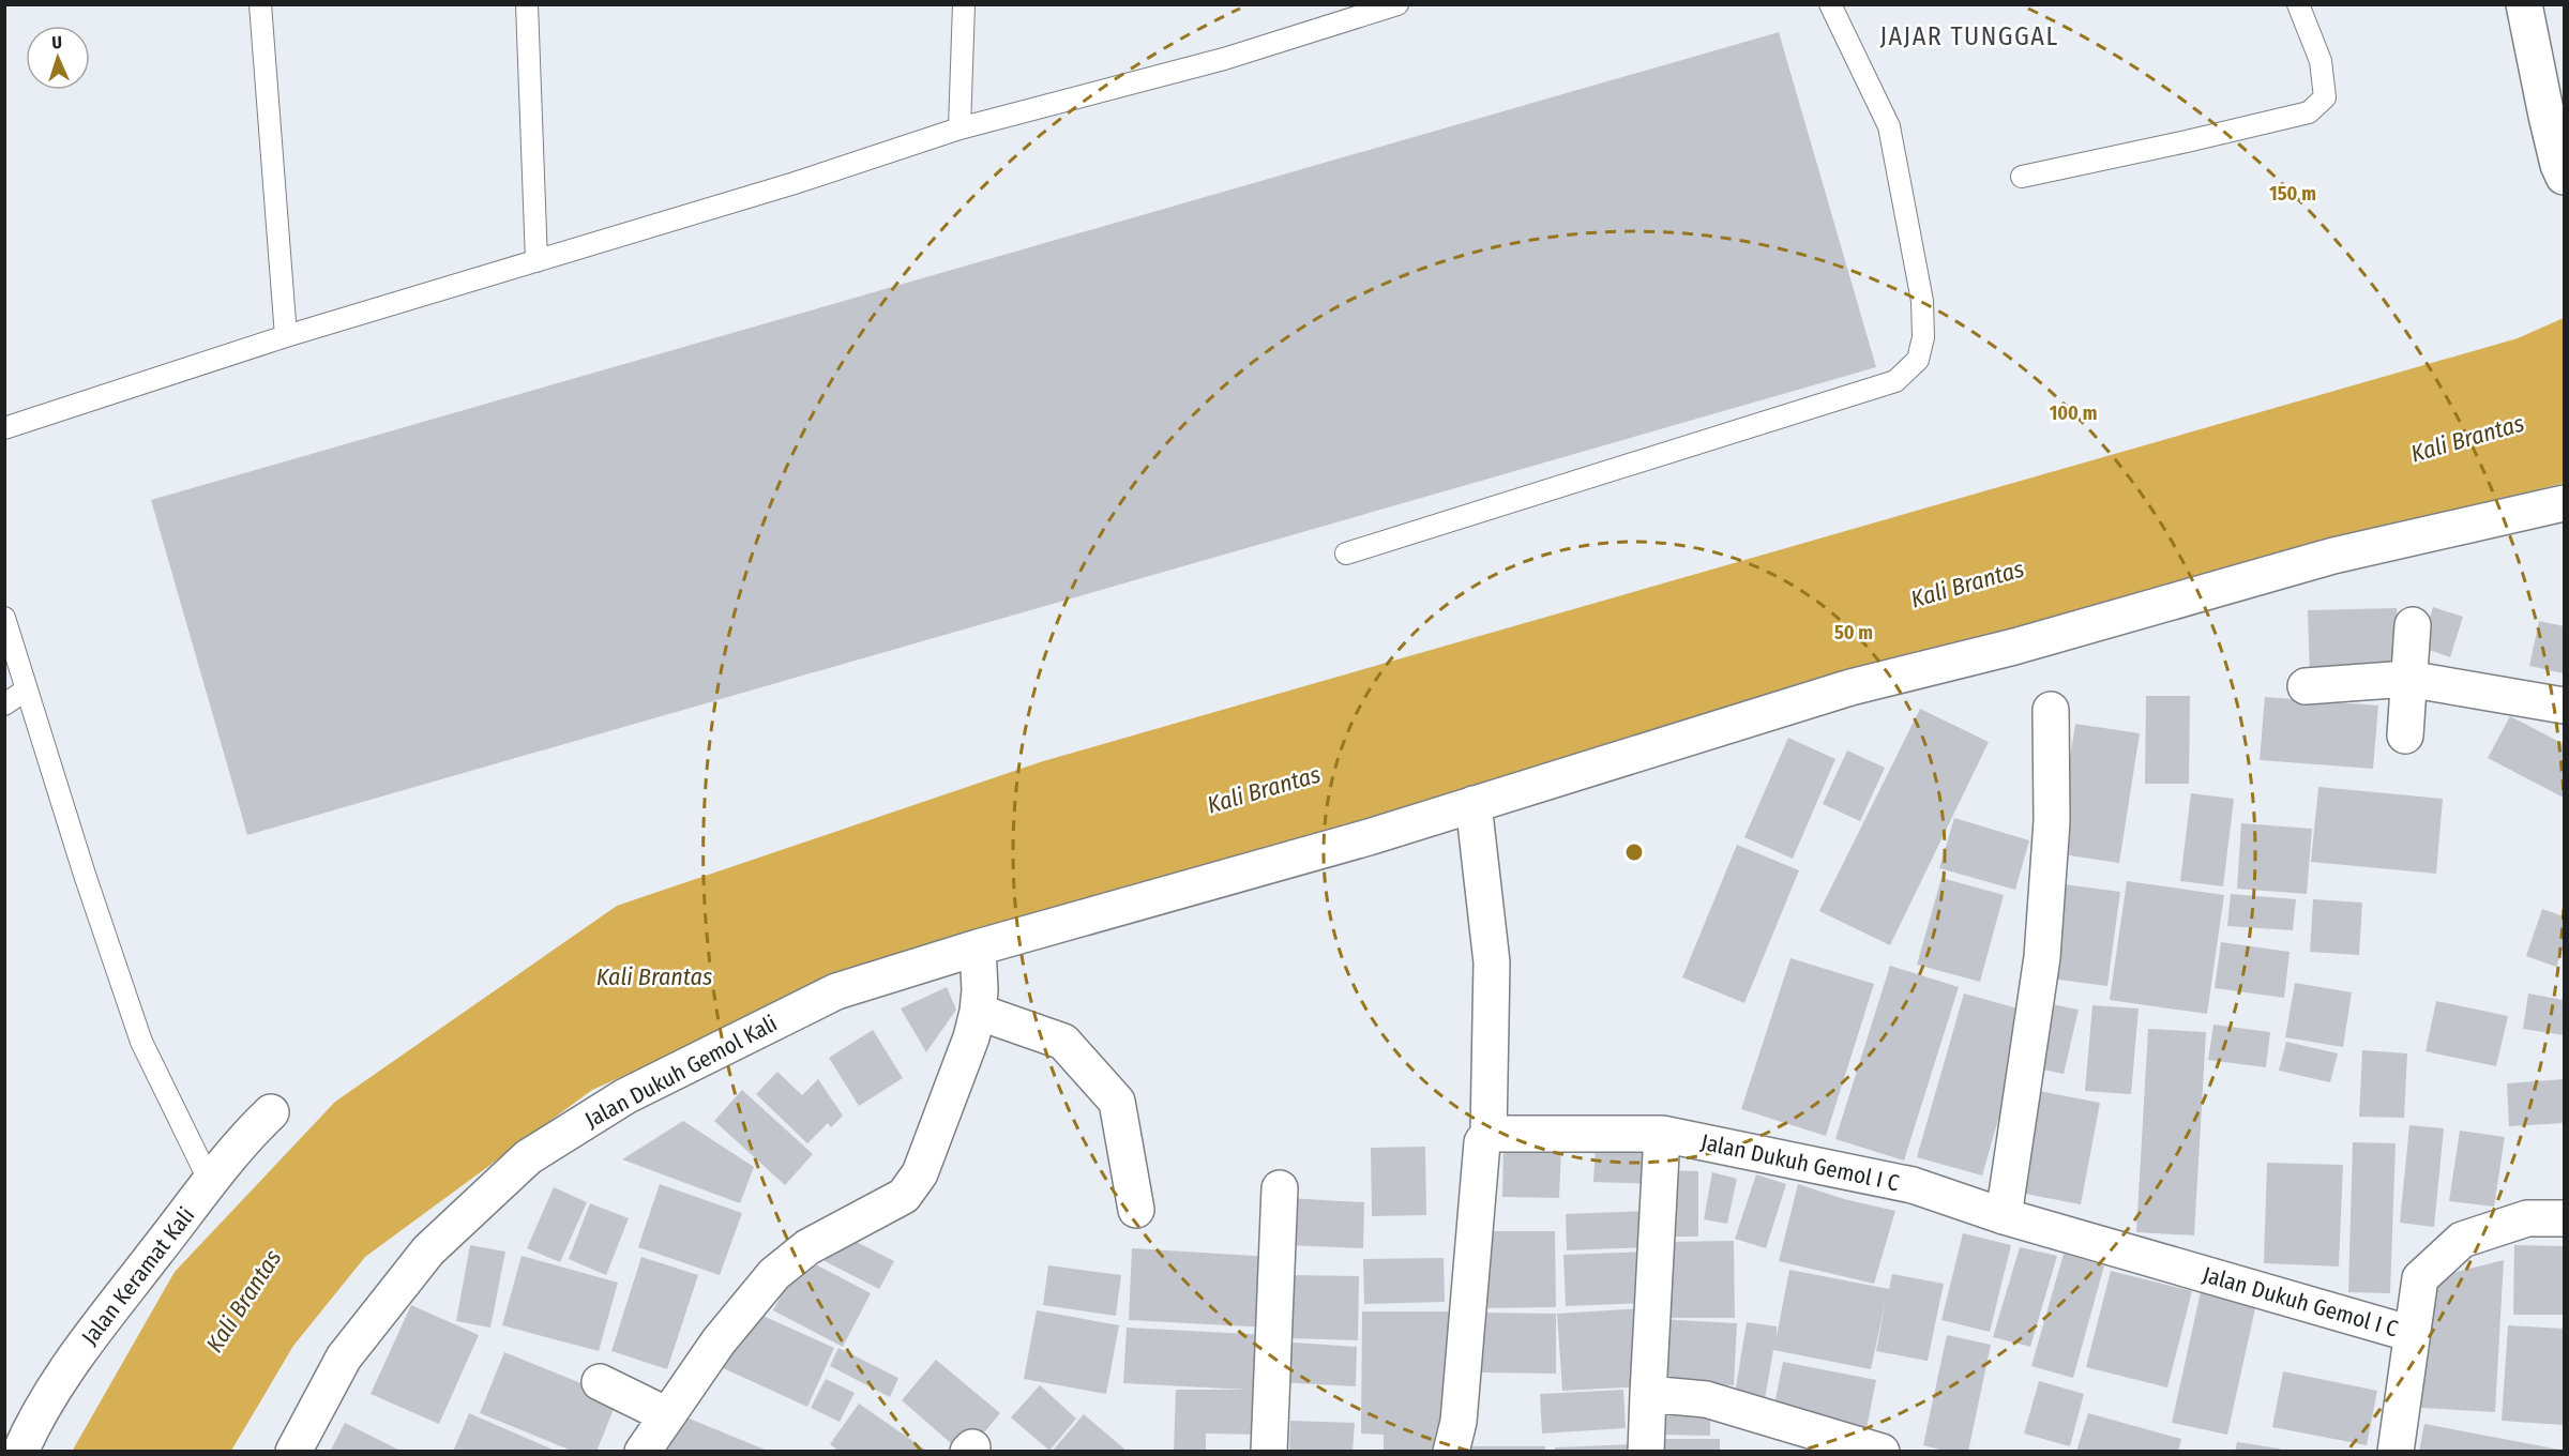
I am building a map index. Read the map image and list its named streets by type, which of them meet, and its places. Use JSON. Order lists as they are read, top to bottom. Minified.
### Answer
{"streets":{"main road":["Jalan Dukuh Gemol Kali","Jalan Dukuh Gemol I C","Jalan Keramat Kali"]},"districts":["JAJAR TUNGGAL"],"water":["Kali Brantas"],"north":"top","rings":["150 m","100 m","50 m"]}
